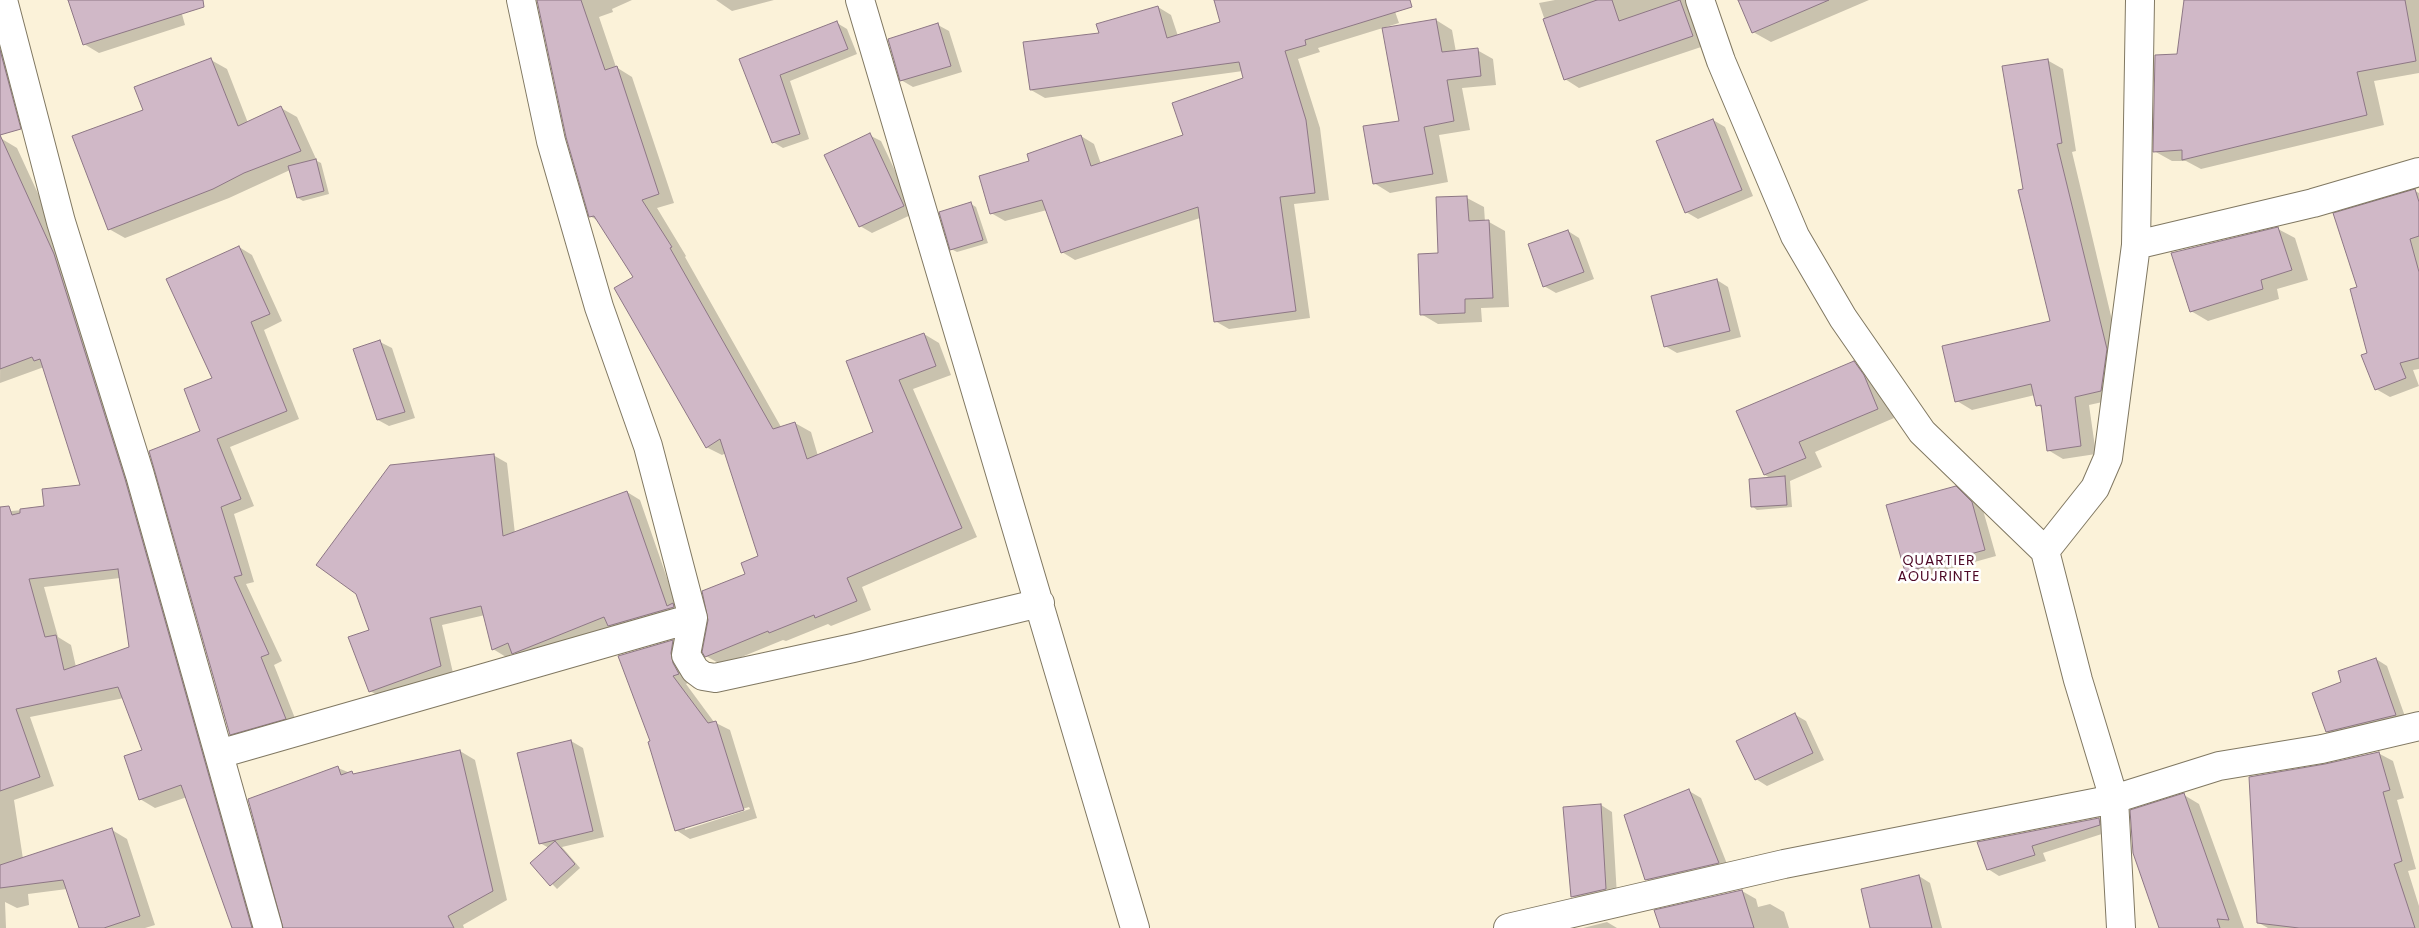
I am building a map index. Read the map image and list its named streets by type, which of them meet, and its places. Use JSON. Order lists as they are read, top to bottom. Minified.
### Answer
{"districts":["QUARTIER AOUJRINTE"]}
